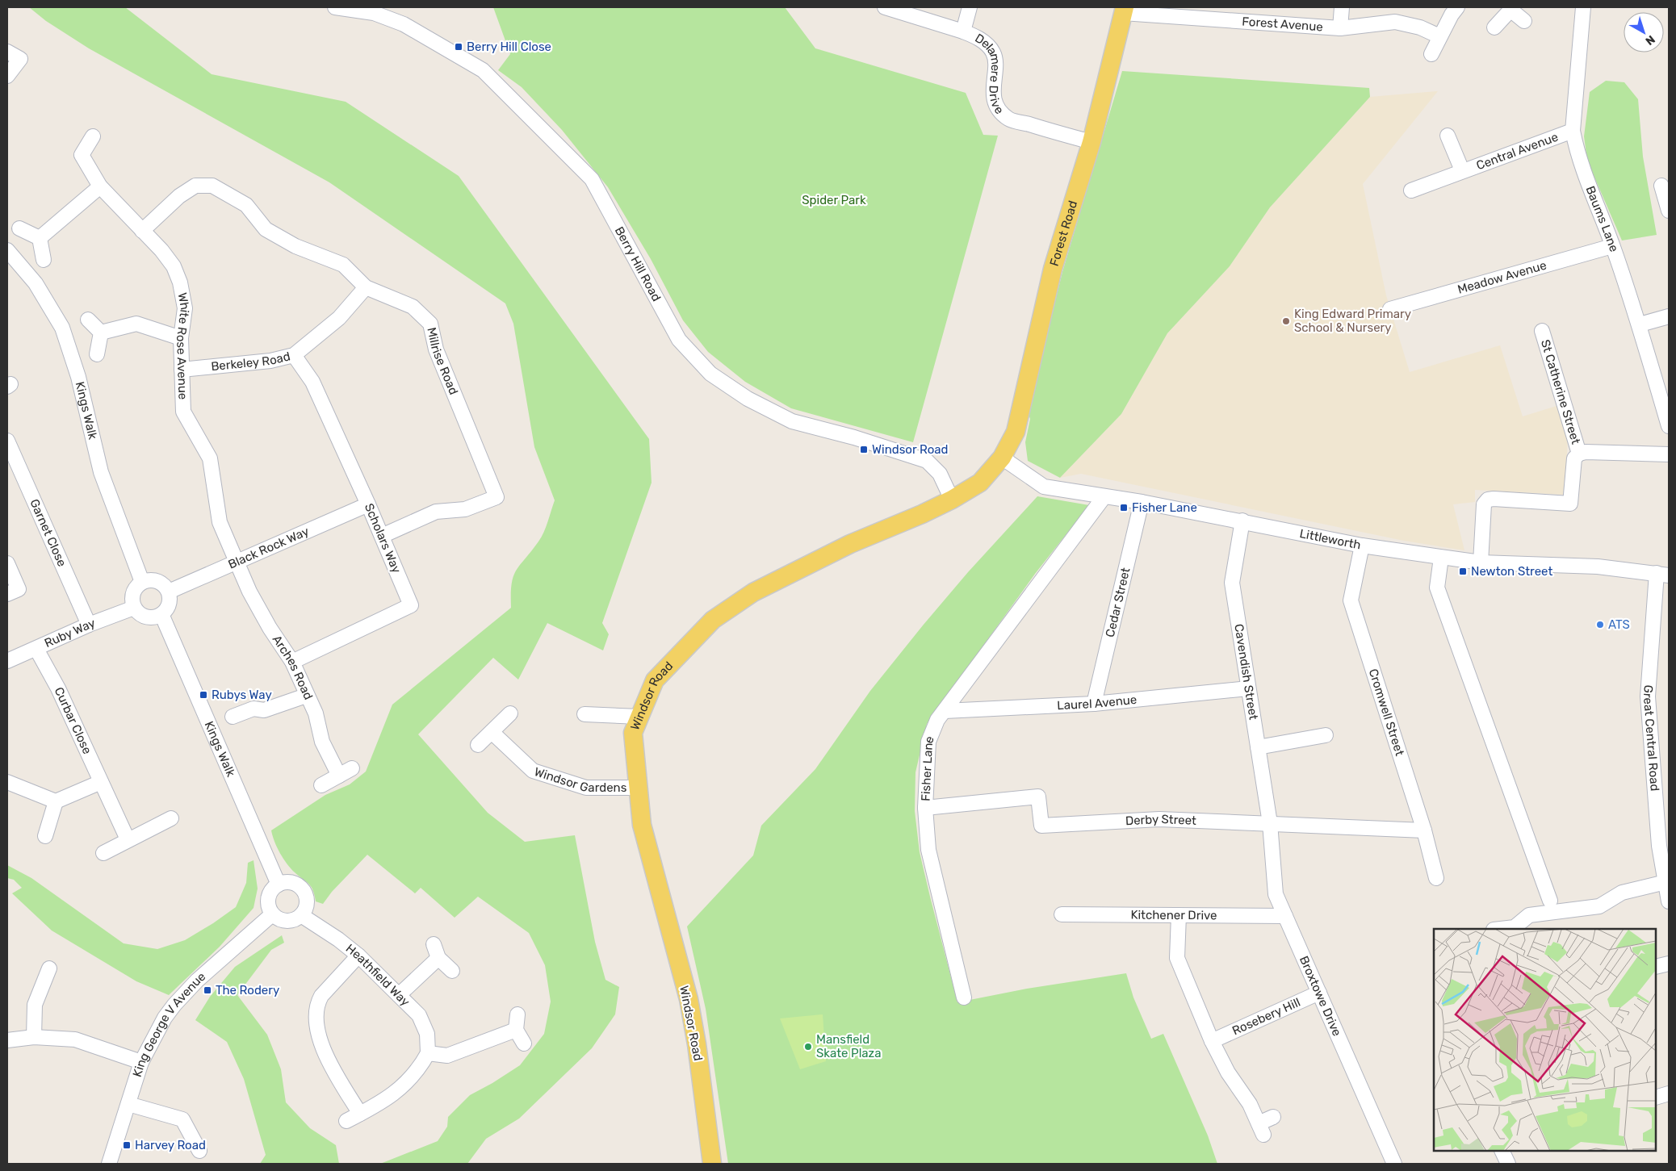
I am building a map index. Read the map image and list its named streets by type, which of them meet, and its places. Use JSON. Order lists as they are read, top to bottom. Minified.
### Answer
{"streets":{"main road":["Forest Road","Windsor Road"],"street":["Forest Avenue","Delamere Drive","Central Avenue","Baums Lane","Berry Hill Road","Meadow Avenue","White Rose Avenue","Berkeley Road","Millrise Road","St Catherine Street","Kings Walk","Garnet Close","Scholars Way","Littleworth","Black Rock Way","Cedar Street","Ruby Way","Arches Road","Cavendish Street","Laurel Avenue","Cromwell Street","Curbar Close","Great Central Road","Fisher Lane","Windsor Gardens","Derby Street","Kitchener Drive","Heathfield Way","Broxtowe Drive","Rosebery Hill","King George V Avenue"]},"crossings":[["Forest Avenue","Forest Road"],["Delamere Drive","Forest Road"],["Central Avenue","Baums Lane"],["Baums Lane","Meadow Avenue"],["Forest Road","Littleworth"],["Forest Road","Windsor Road"],["Berry Hill Road","Windsor Road"],["White Rose Avenue","Berkeley Road"],["White Rose Avenue","Millrise Road"],["White Rose Avenue","Black Rock Way"],["White Rose Avenue","Arches Road"],["Berkeley Road","Millrise Road"],["Berkeley Road","Scholars Way"],["Millrise Road","Scholars Way"],["Kings Walk","Black Rock Way"],["Kings Walk","Ruby Way"],["Kings Walk","Heathfield Way"],["Kings Walk","King George V Avenue"],["Garnet Close","Ruby Way"],["Scholars Way","Black Rock Way"],["Scholars Way","Arches Road"],["Littleworth","Cedar Street"],["Littleworth","Cavendish Street"],["Littleworth","Windsor Road"],["Littleworth","Cromwell Street"],["Littleworth","Great Central Road"],["Littleworth","Fisher Lane"],["Black Rock Way","Ruby Way"],["Black Rock Way","Arches Road"],["Cedar Street","Laurel Avenue"],["Ruby Way","Curbar Close"],["Cavendish Street","Laurel Avenue"],["Cavendish Street","Derby Street"],["Cavendish Street","Broxtowe Drive"],["Windsor Road","Windsor Gardens"],["Laurel Avenue","Fisher Lane"],["Cromwell Street","Derby Street"],["Fisher Lane","Derby Street"],["Derby Street","Broxtowe Drive"],["Kitchener Drive","Broxtowe Drive"],["Heathfield Way","King George V Avenue"],["Broxtowe Drive","Rosebery Hill"]],"parks":["Spider Park"],"places":{"transit":["Berry Hill Close","Windsor Road","Fisher Lane","Newton Street","Rubys Way","The Rodery","Harvey Road"],"other":["King Edward Primary School & Nursery","ATS","Mansfield Skate Plaza"]},"north":"bottom right"}
